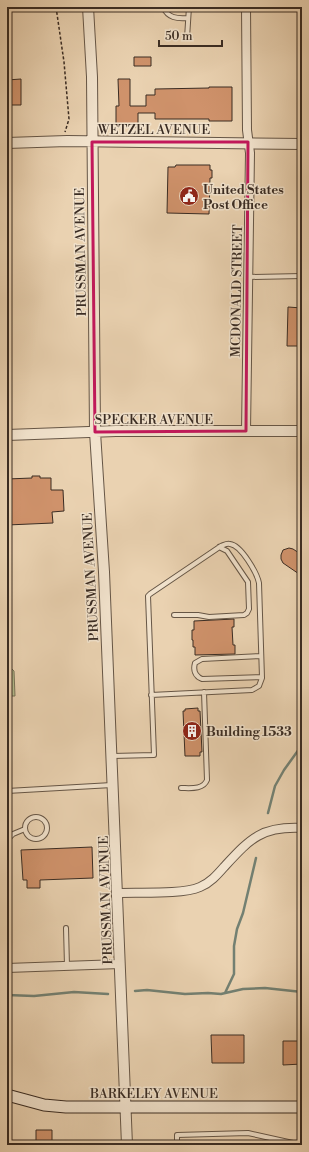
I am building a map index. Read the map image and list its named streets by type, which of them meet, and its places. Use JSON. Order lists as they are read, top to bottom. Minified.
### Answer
{"streets":{"main road":["BARKELEY AVENUE"],"street":["WETZEL AVENUE","PRUSSMAN AVENUE","MCDONALD STREET","SPECKER AVENUE"]},"crossings":[["WETZEL AVENUE","PRUSSMAN AVENUE"],["WETZEL AVENUE","MCDONALD STREET"],["PRUSSMAN AVENUE","SPECKER AVENUE"],["PRUSSMAN AVENUE","BARKELEY AVENUE"],["MCDONALD STREET","SPECKER AVENUE"]],"places":{"public building":["United States Post Office"],"building":["Building 1533"]},"scale_bar":"50 m"}
